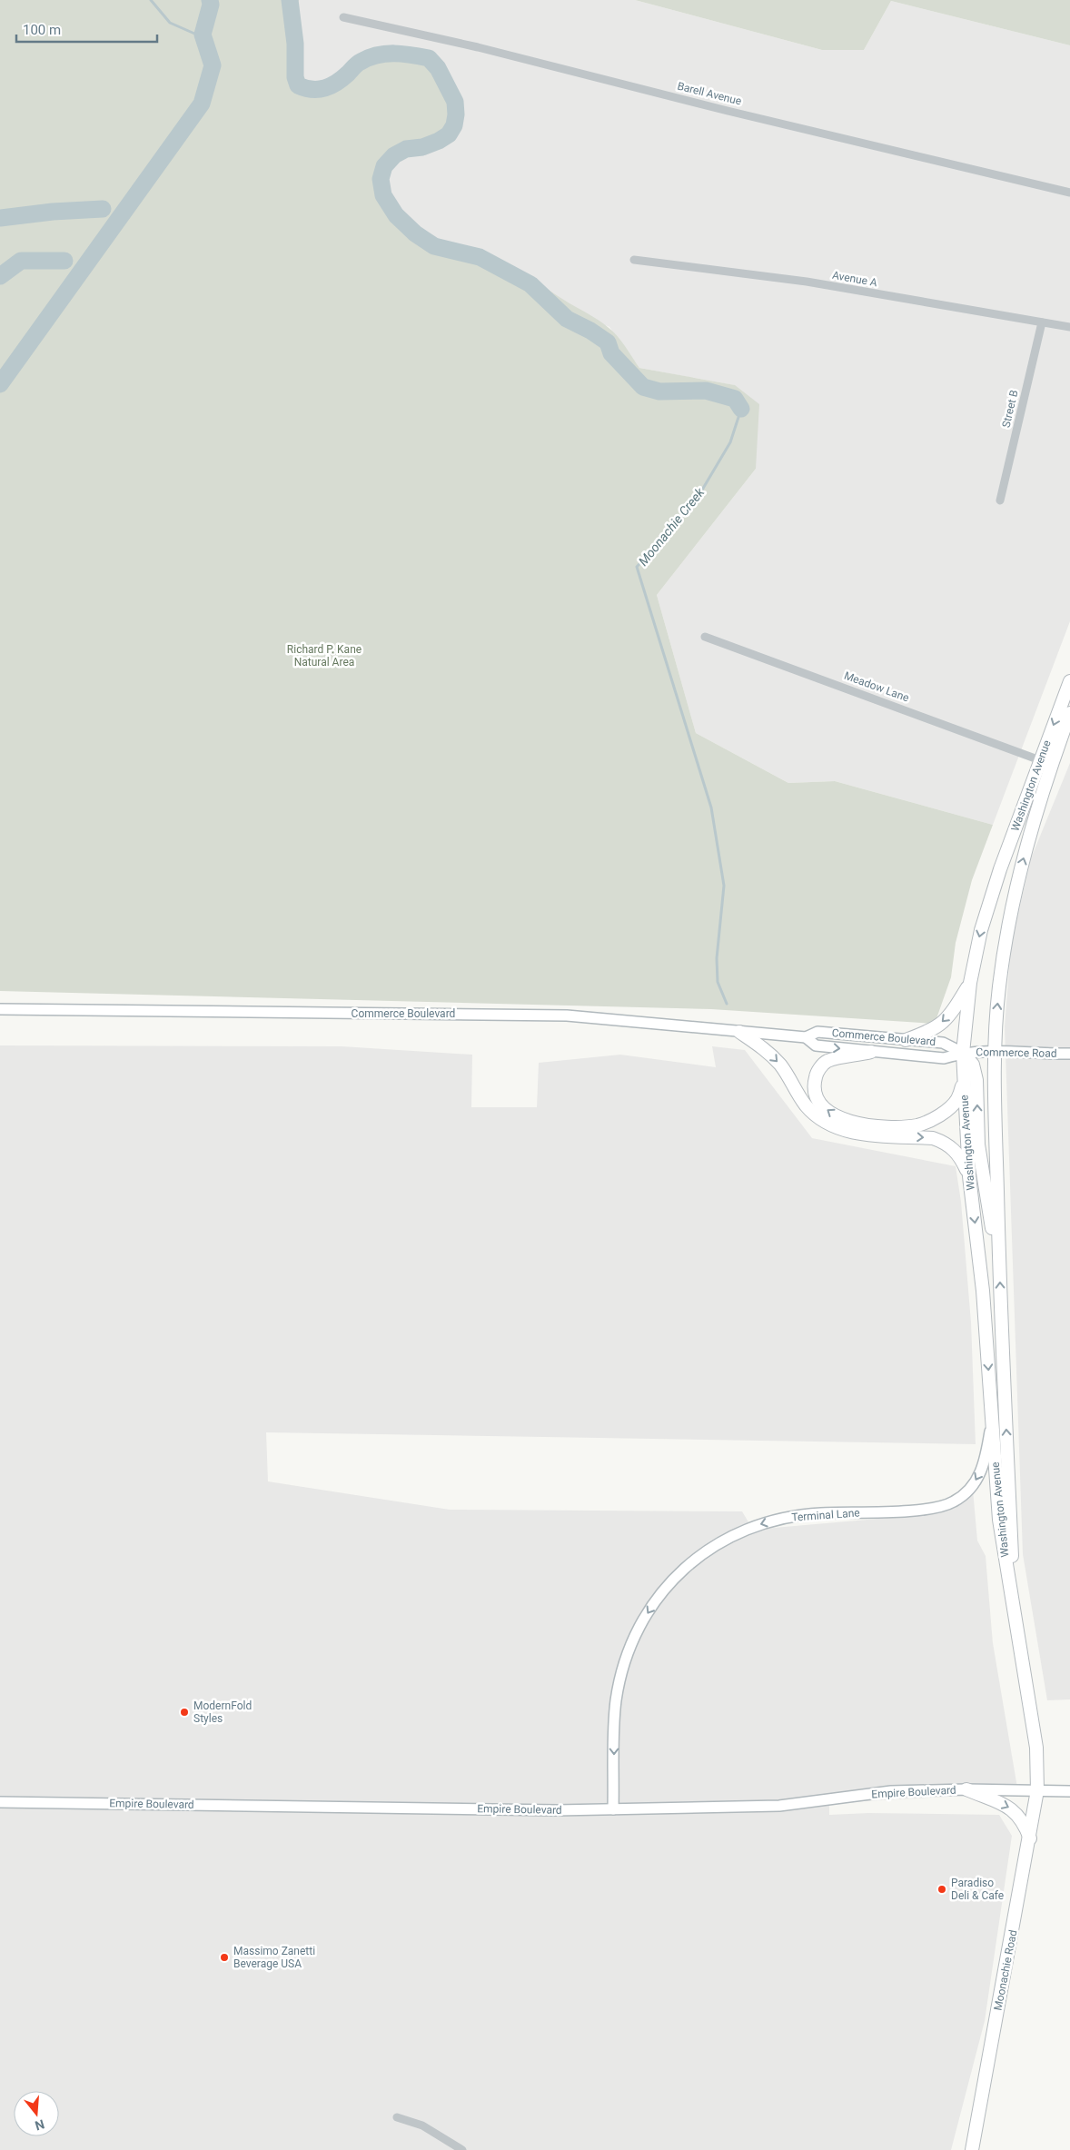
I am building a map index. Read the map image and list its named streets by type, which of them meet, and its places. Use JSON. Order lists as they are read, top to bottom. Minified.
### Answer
{"streets":{"main road":["Washington Avenue","Moonachie Road"],"street":["Barell Avenue","Avenue A","Street B","Meadow Lane","Commerce Boulevard","Commerce Road","Terminal Lane","Empire Boulevard"]},"crossings":[["Avenue A","Street B"],["Meadow Lane","Washington Avenue"],["Washington Avenue","Commerce Boulevard"],["Washington Avenue","Commerce Road"],["Washington Avenue","Terminal Lane"],["Washington Avenue","Empire Boulevard"],["Washington Avenue","Moonachie Road"],["Commerce Boulevard","Commerce Road"],["Terminal Lane","Empire Boulevard"],["Empire Boulevard","Moonachie Road"]],"one_way":["Terminal Lane"],"water":["Moonachie Creek"],"parks":["Richard P. Kane Natural Area"],"places":["ModernFold Styles","Paradiso Deli & Cafe","Massimo Zanetti Beverage USA"],"scale_bar":"100 m","north":"bottom"}
